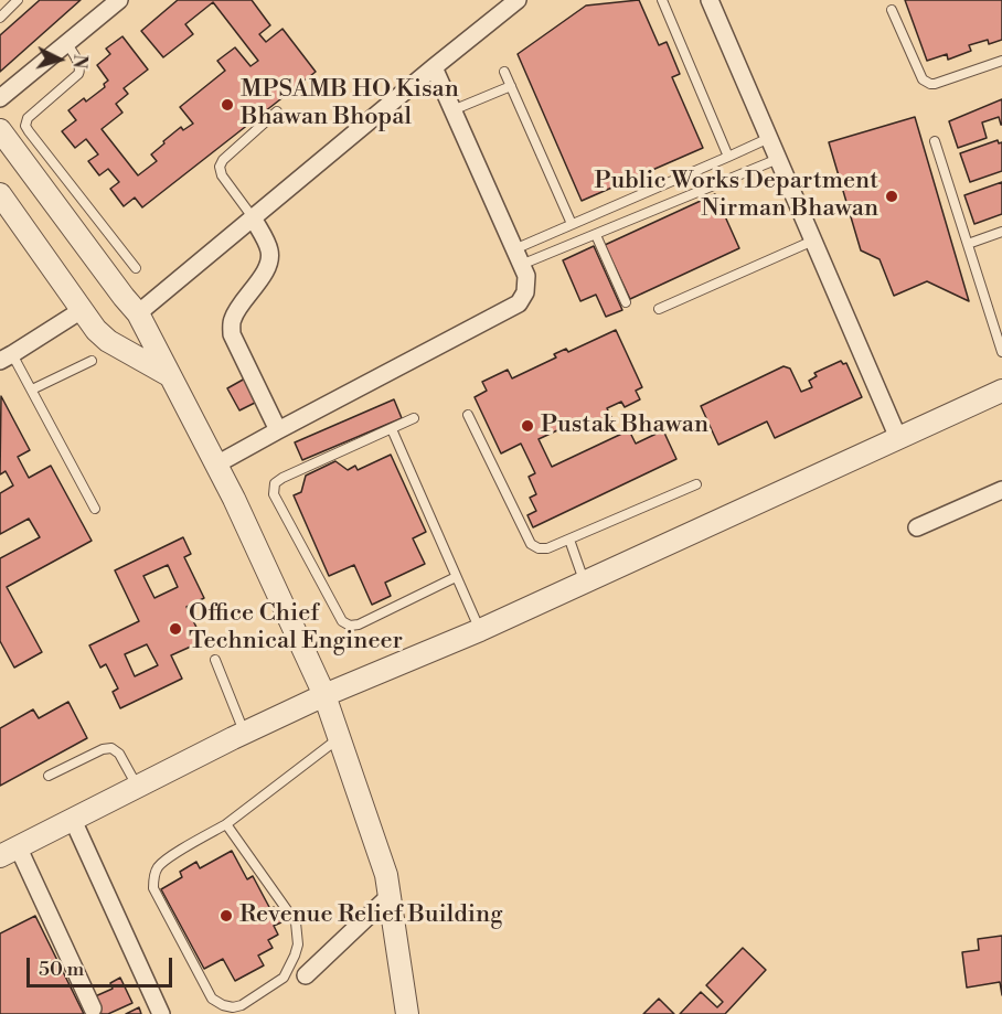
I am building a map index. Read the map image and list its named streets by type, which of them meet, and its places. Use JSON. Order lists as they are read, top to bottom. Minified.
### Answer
{"places":["MPSAMB HO Kisan Bhawan Bhopal","Public Works Department Nirman Bhawan","Pustak Bhawan","Office Chief Technical Engineer","Revenue Relief Building"],"scale_bar":"50 m","north":"right"}
